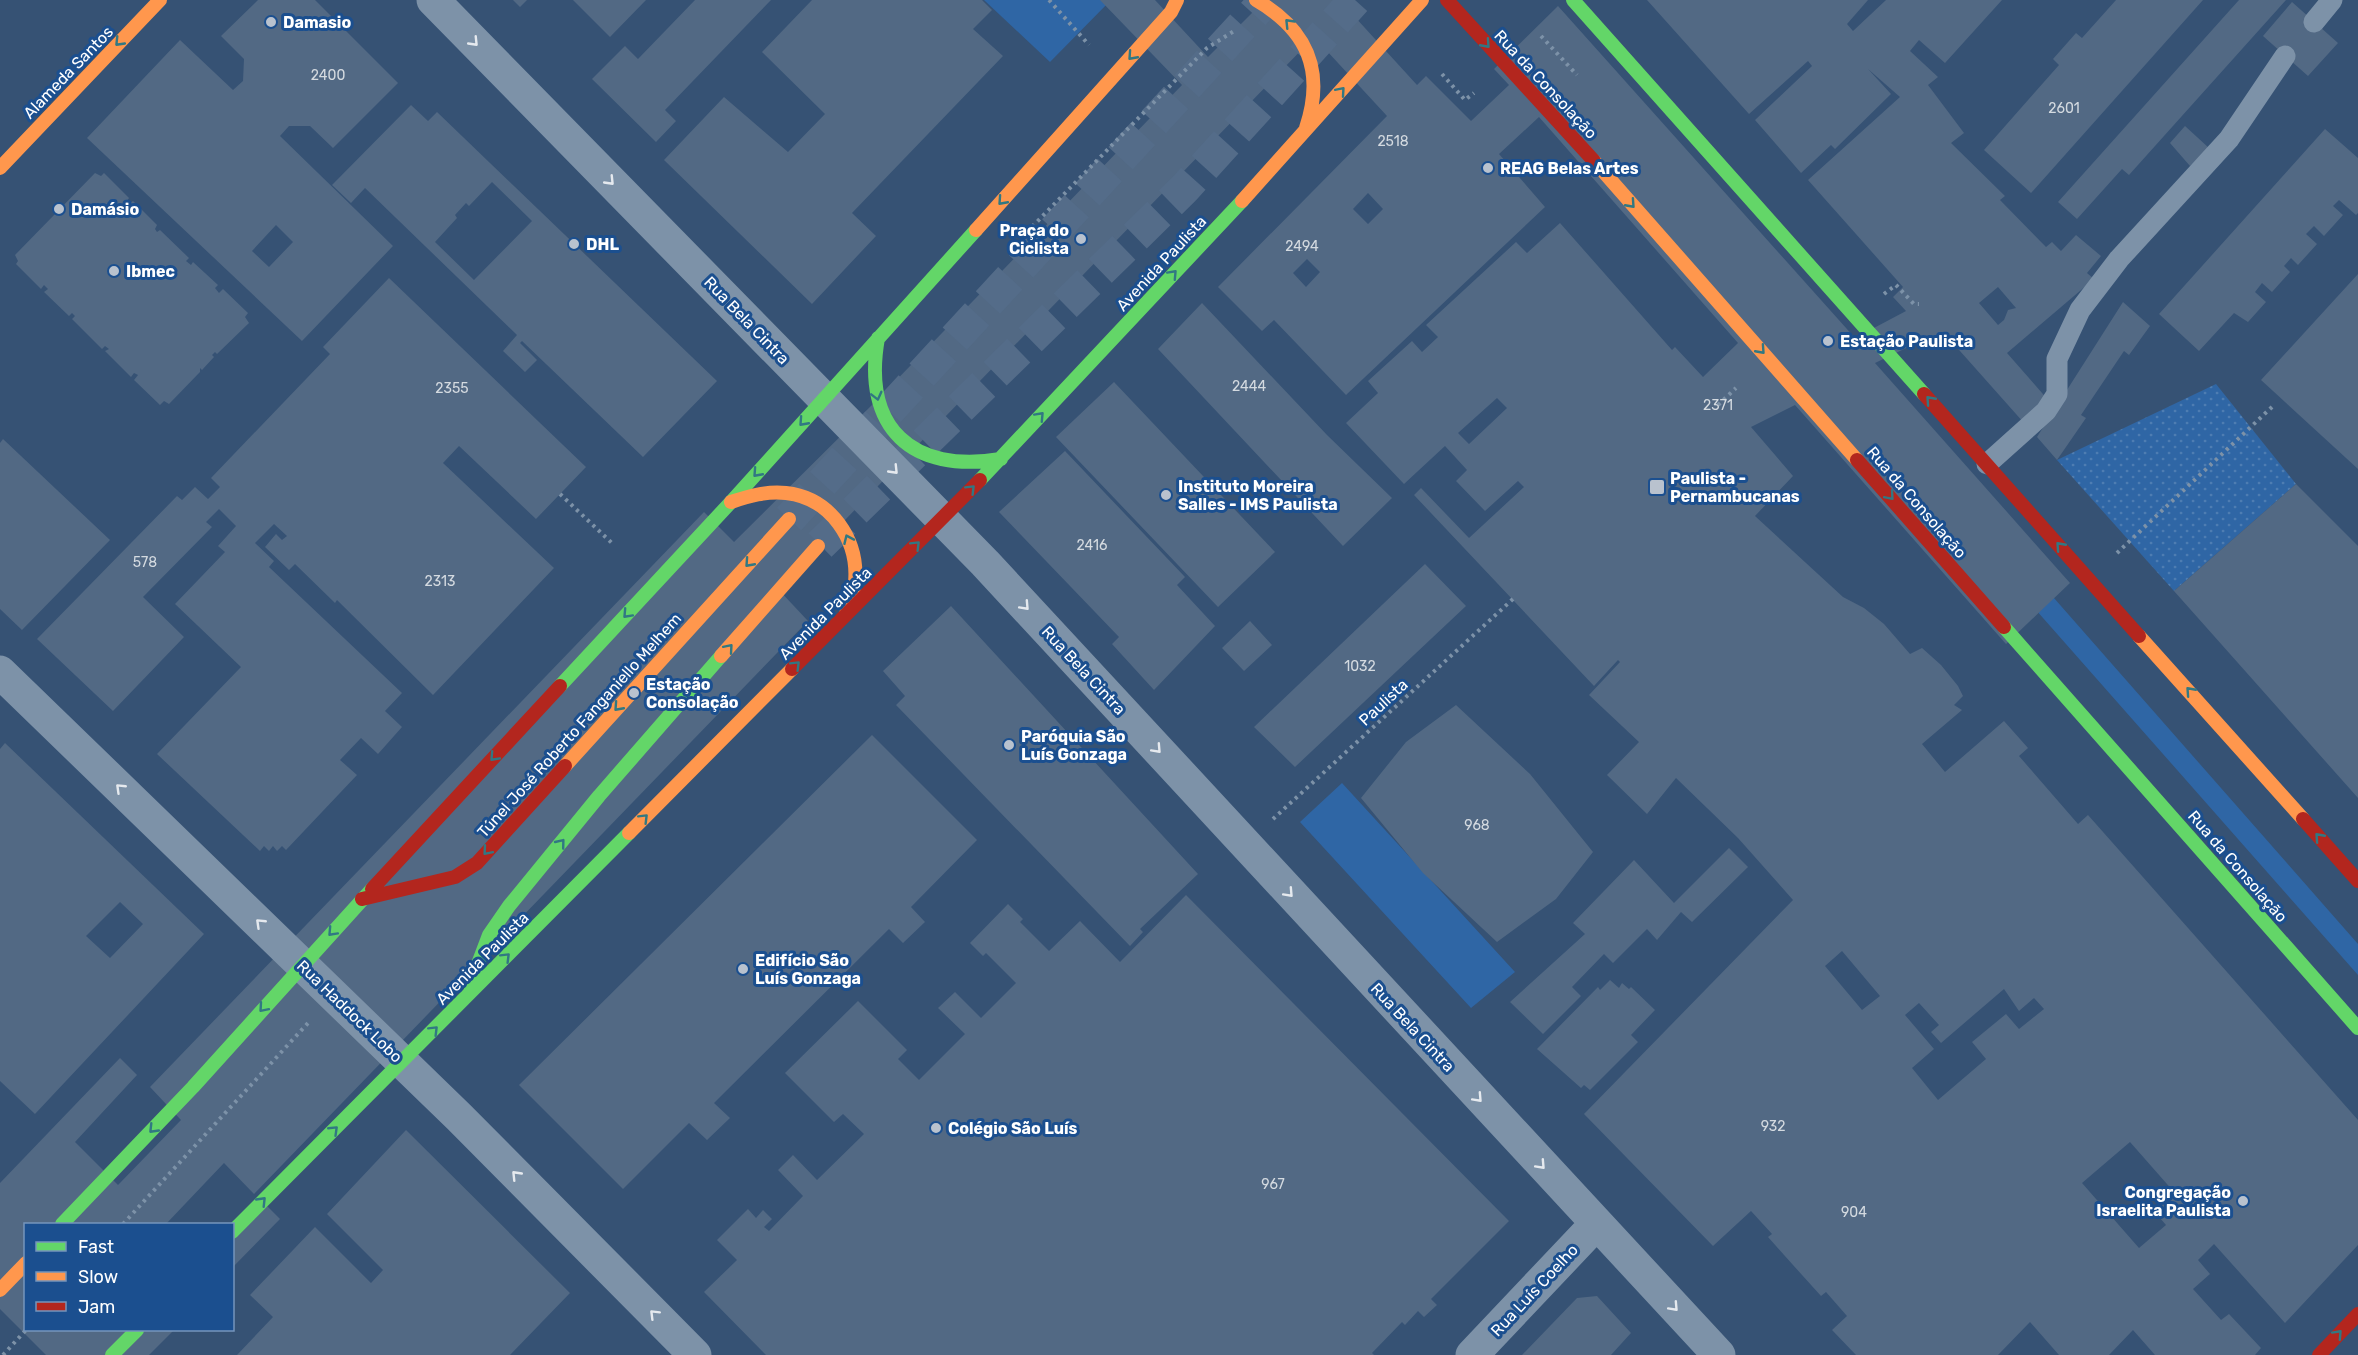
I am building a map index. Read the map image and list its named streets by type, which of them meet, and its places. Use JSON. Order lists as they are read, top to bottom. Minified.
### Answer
{"streets":{"main road":["Alameda Santos","Rua da Consolação","Avenida Paulista","Túnel José Roberto Fanganiello Melhem"],"street":["Rua Bela Cintra","Rua Haddock Lobo","Rua Luís Coelho"],"path":["Paulista"]},"crossings":[["Avenida Paulista","Rua Bela Cintra"],["Avenida Paulista","Rua Haddock Lobo"],["Rua Bela Cintra","Rua Luís Coelho"]],"one_way":["Alameda Santos","Rua Bela Cintra","Rua Haddock Lobo"],"places":{"other":["Damasio","REAG Belas Artes","Damásio","Praça do Ciclista","DHL","Ibmec","Estação Paulista","Instituto Moreira Salles - IMS Paulista","Estação Consolação","Paróquia São Luís Gonzaga","Edifício São Luís Gonzaga","Colégio São Luís","Congregação Israelita Paulista"],"transit":["Paulista - Pernambucanas"]},"house_numbers":["2400","2601","2518","2494","2444","2355","2371","2416","578","2313","1032","968","932","967","904"],"legend":["Fast","Slow","Jam"]}
